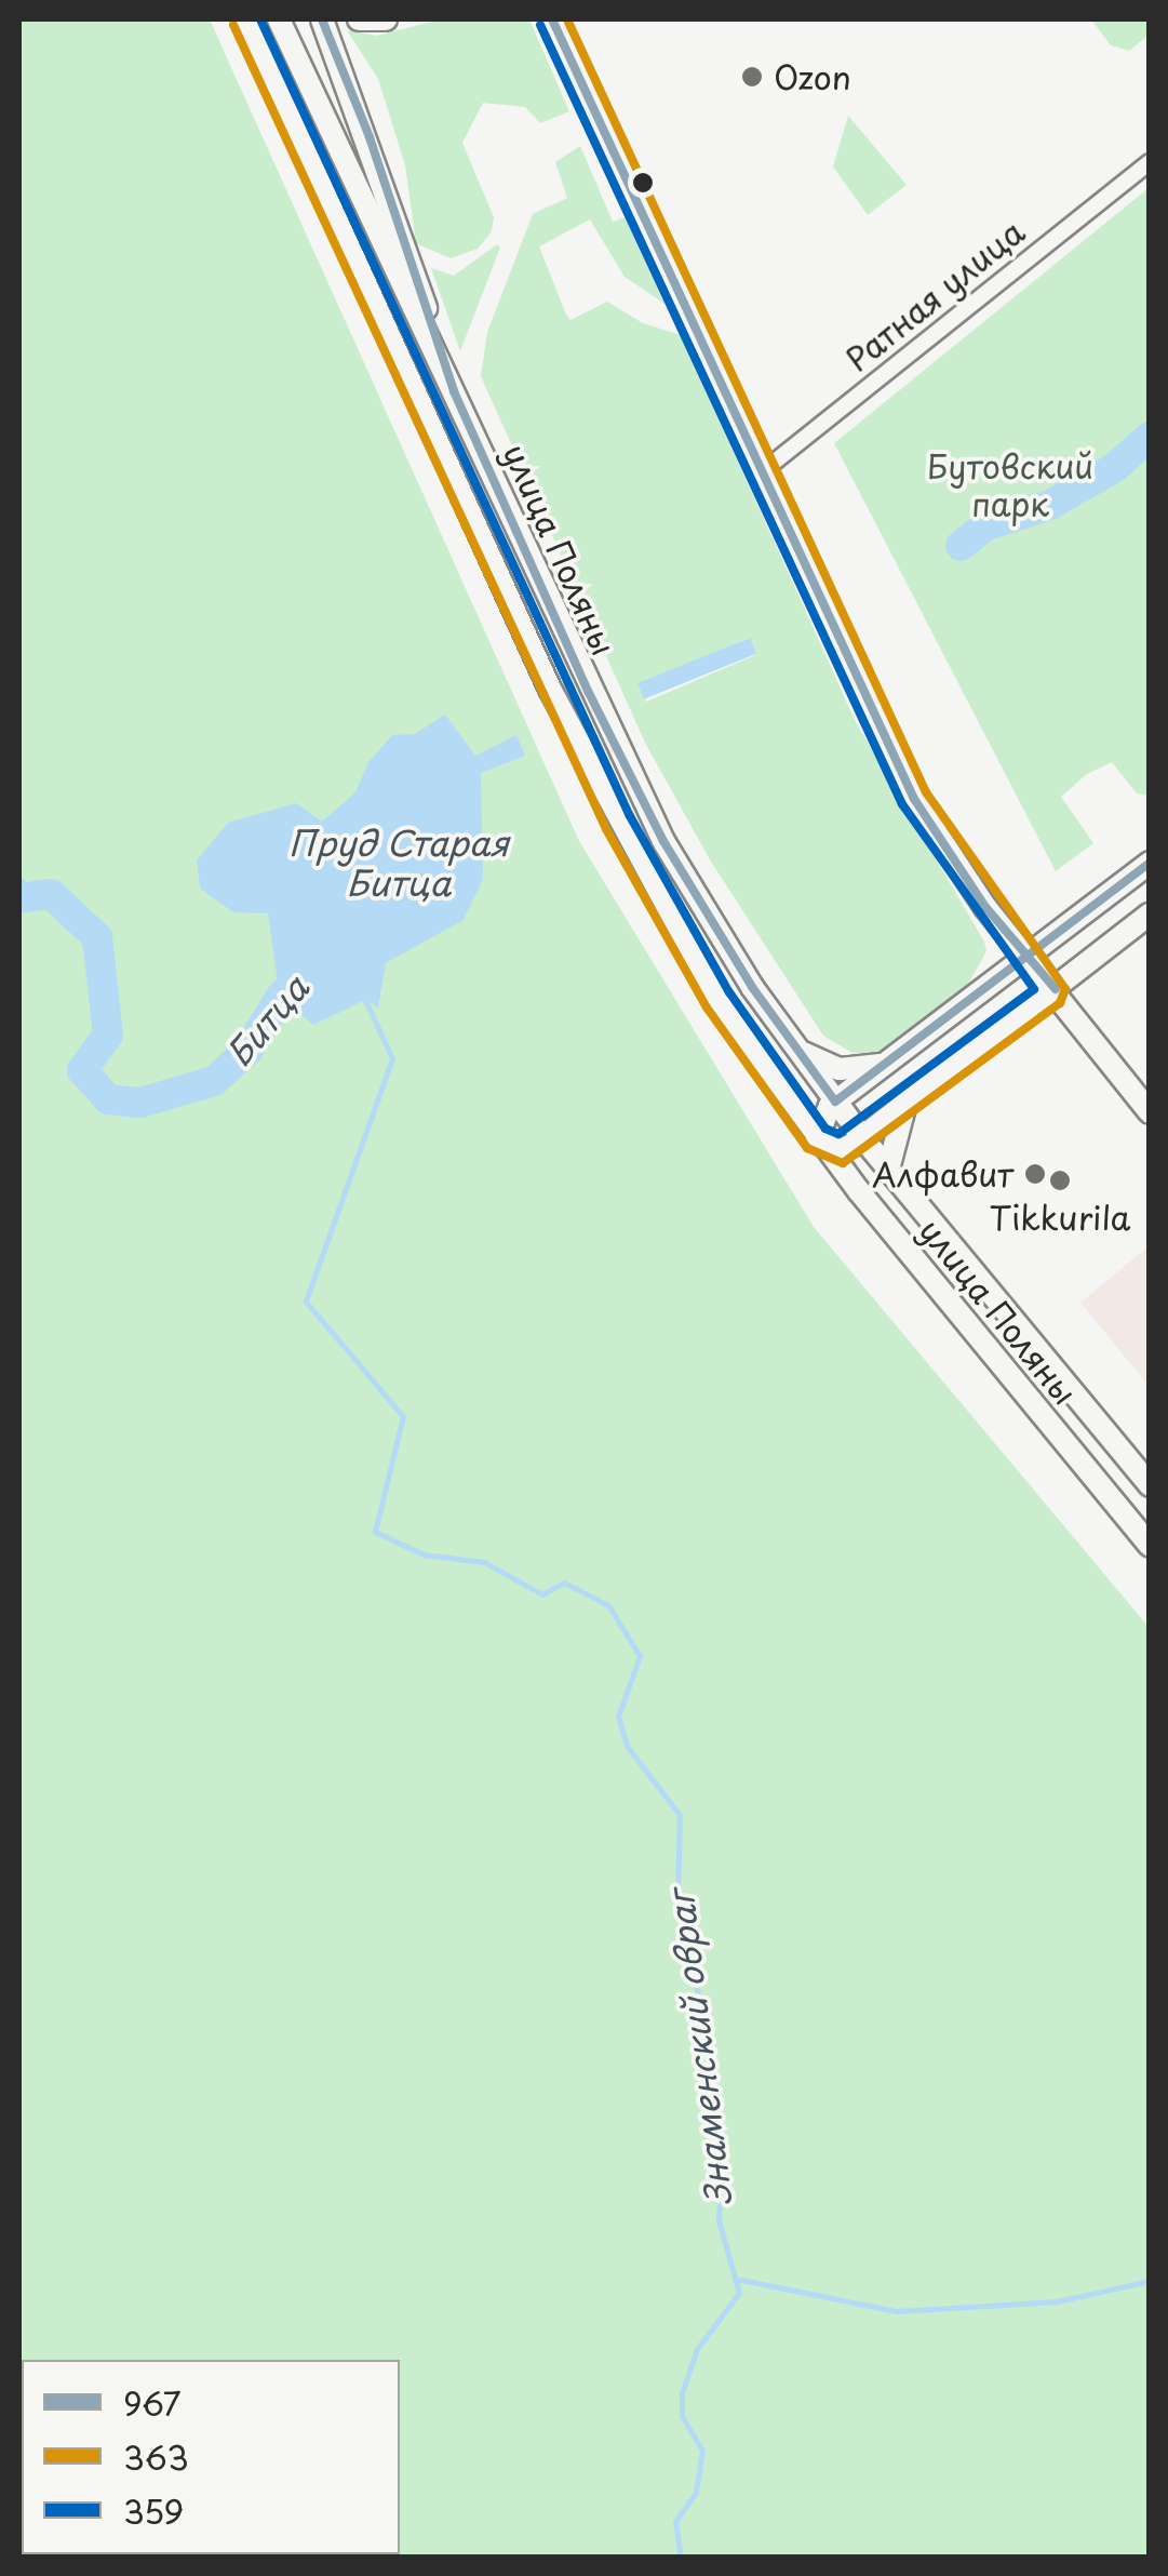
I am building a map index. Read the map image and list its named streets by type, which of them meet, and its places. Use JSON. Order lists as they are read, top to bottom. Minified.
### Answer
{"streets":{"main road":["улица Поляны"],"street":["Ратная улица"]},"water":["Пруд Старая Битца","Битца","Знаменский овраг"],"parks":["Бутовский парк"],"places":["Ozon","Алфавит","Tikkurila"],"lines":["transit line 967","transit line 363","transit line 359"],"legend":["967","363","359"]}
